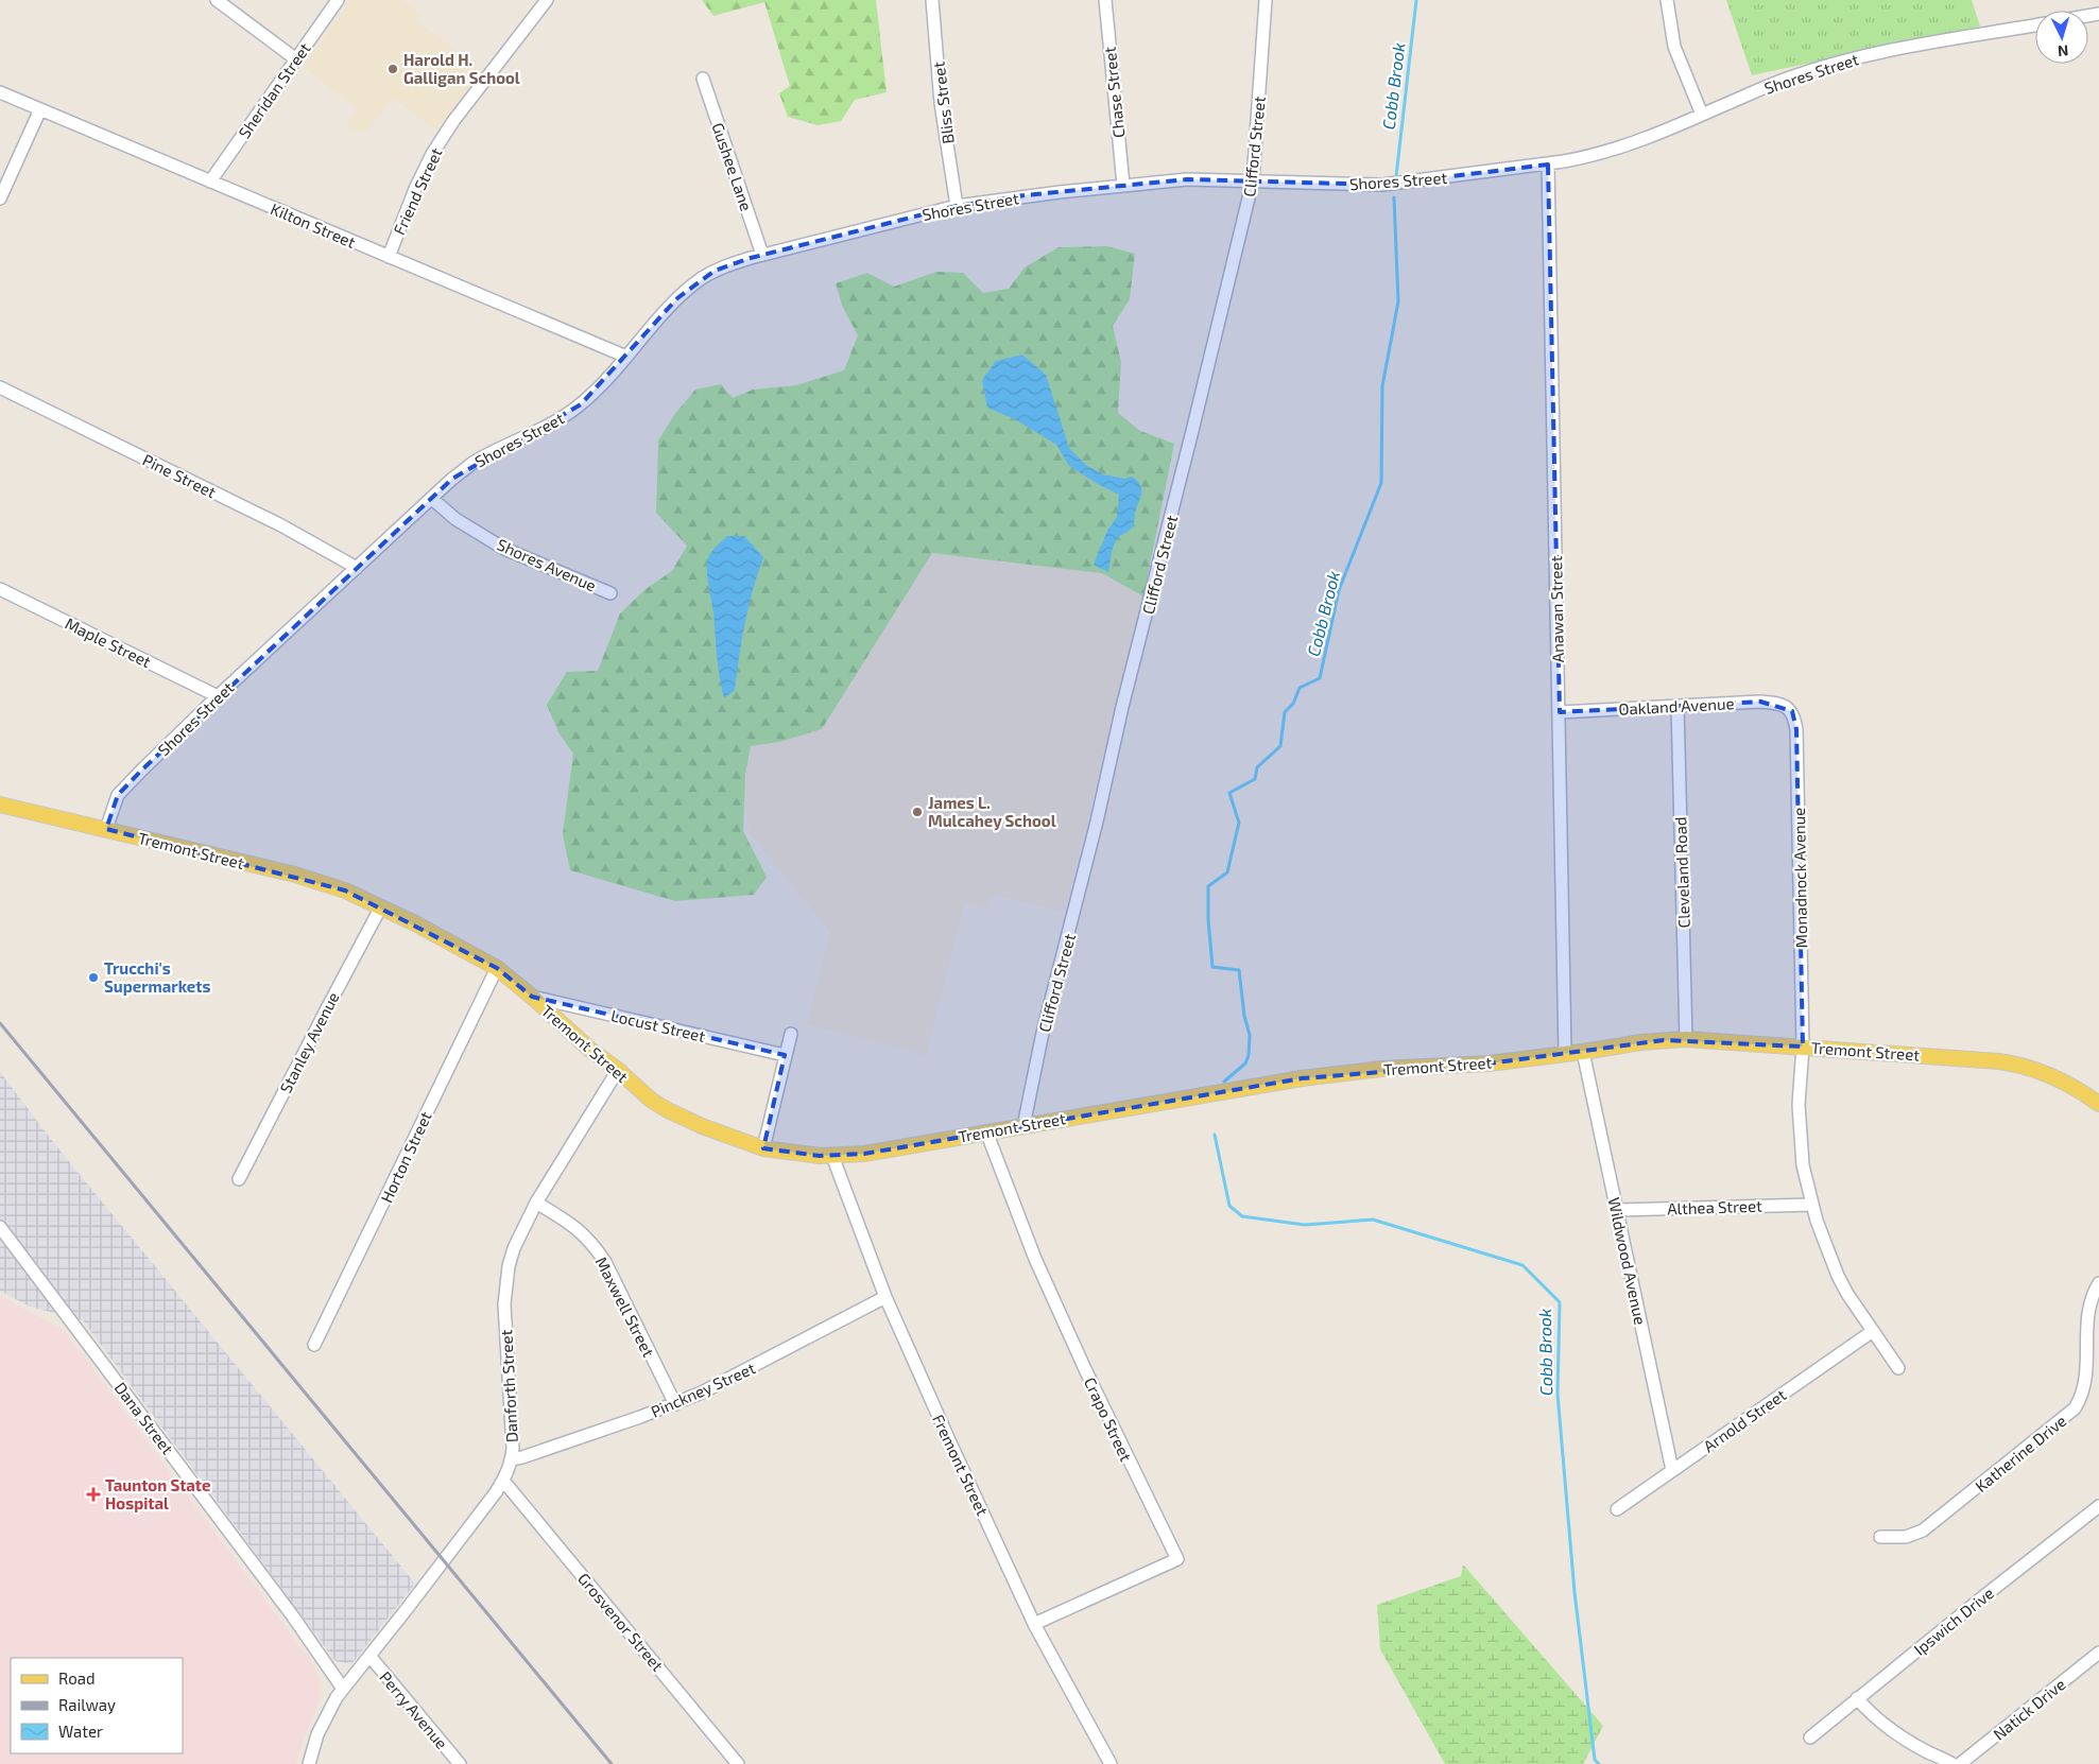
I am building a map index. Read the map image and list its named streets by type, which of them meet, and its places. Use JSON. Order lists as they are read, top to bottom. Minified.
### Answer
{"streets":{"main road":["Tremont Street"],"street":["Shores Street","Sheridan Street","Chase Street","Bliss Street","Clifford Street","Gushee Lane","Friend Street","Kilton Street","Pine Street","Shores Avenue","Anawan Street","Maple Street","Oakland Avenue","Cleveland Road","Monadnock Avenue","Locust Street","Stanley Avenue","Horton Street","Althea Street","Wildwood Avenue","Maxwell Street","Danforth Street","Pinckney Street","Dana Street","Crapo Street","Arnold Street","Katherine Drive","Fremont Street","Ipswich Drive","Grosvenor Street","Natick Drive","Perry Avenue"]},"crossings":[["Shores Street","Chase Street"],["Shores Street","Bliss Street"],["Shores Street","Clifford Street"],["Shores Street","Gushee Lane"],["Shores Street","Kilton Street"],["Shores Street","Pine Street"],["Shores Street","Shores Avenue"],["Shores Street","Anawan Street"],["Shores Street","Maple Street"],["Shores Street","Tremont Street"],["Sheridan Street","Kilton Street"],["Clifford Street","Tremont Street"],["Friend Street","Kilton Street"],["Anawan Street","Oakland Avenue"],["Anawan Street","Tremont Street"],["Oakland Avenue","Cleveland Road"],["Oakland Avenue","Monadnock Avenue"],["Tremont Street","Cleveland Road"],["Tremont Street","Monadnock Avenue"],["Tremont Street","Locust Street"],["Tremont Street","Stanley Avenue"],["Tremont Street","Horton Street"],["Tremont Street","Wildwood Avenue"],["Tremont Street","Danforth Street"],["Tremont Street","Crapo Street"],["Tremont Street","Fremont Street"],["Monadnock Avenue","Althea Street"],["Monadnock Avenue","Arnold Street"],["Althea Street","Wildwood Avenue"],["Wildwood Avenue","Arnold Street"],["Maxwell Street","Danforth Street"],["Maxwell Street","Pinckney Street"],["Danforth Street","Pinckney Street"],["Danforth Street","Dana Street"],["Danforth Street","Grosvenor Street"],["Danforth Street","Perry Avenue"],["Pinckney Street","Fremont Street"],["Crapo Street","Fremont Street"]],"water":["Cobb Brook"],"places":{"other":["Harold H. Galligan School","James L. Mulcahey School","Trucchi's Supermarkets"],"health":["Taunton State Hospital"]},"legend":["Road","Railway","Water"],"north":"bottom"}
